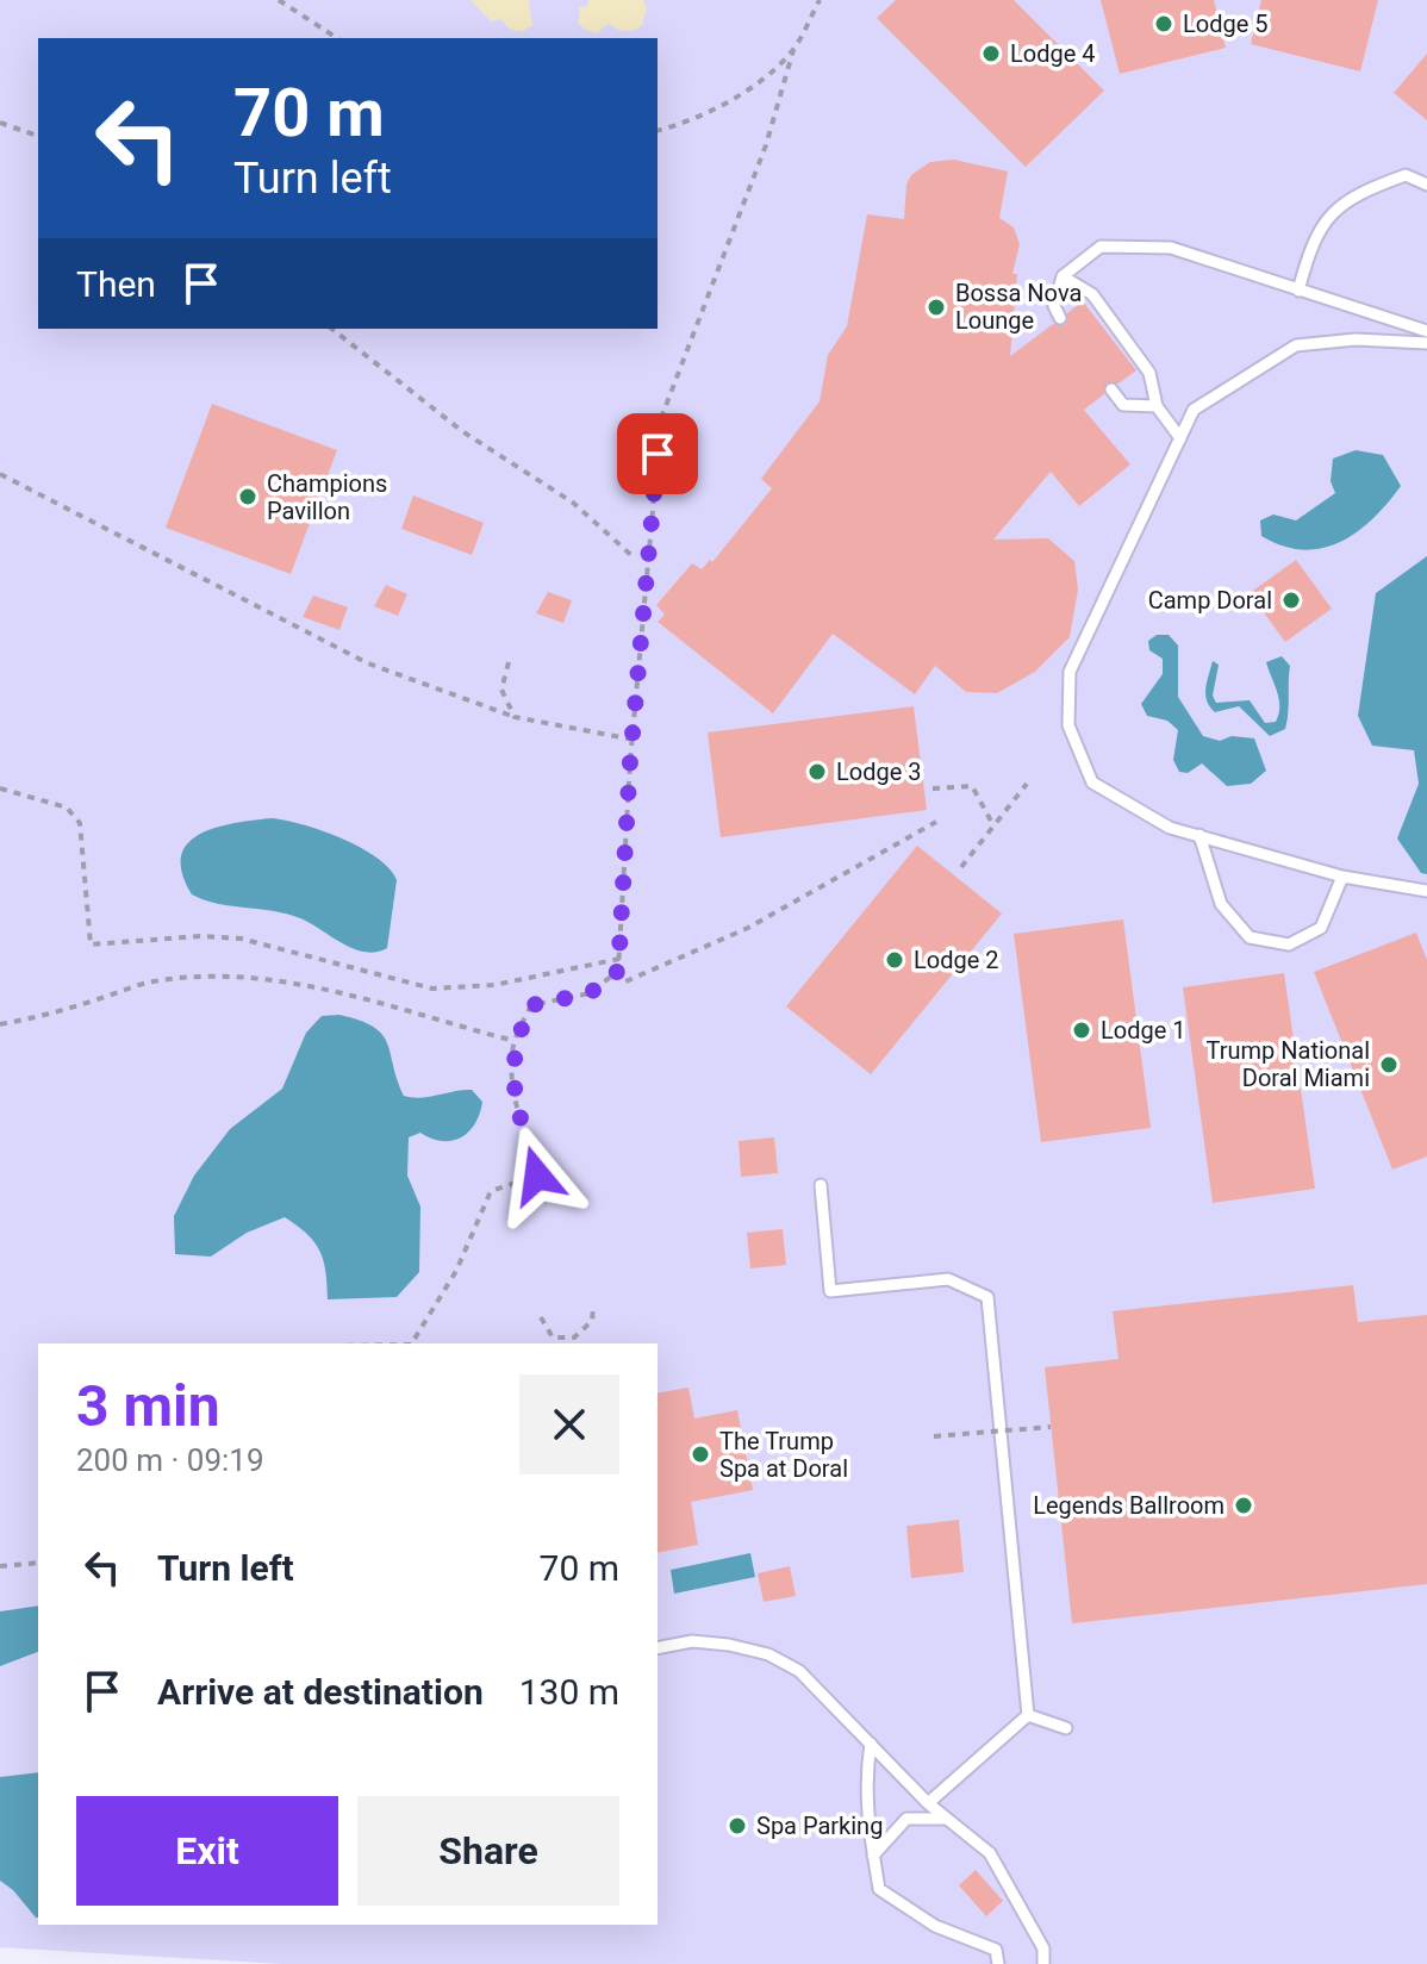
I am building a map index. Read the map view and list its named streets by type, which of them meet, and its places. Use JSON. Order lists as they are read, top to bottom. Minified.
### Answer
{"places":["Lodge 5","Lodge 4","Bossa Nova Lounge","Champions Pavillon","Camp Doral","Lodge 3","Lodge 2","Lodge 1","Trump National Doral Miami","The Trump Spa at Doral","Legends Ballroom","Spa Parking"],"page":{"turn":["70 m","Turn left"],"then":"Then","heading":["3 min","200 m · 09:19"],"list":[{"name":"Turn left","value":"70 m"},{"name":"Arrive at destination","value":"130 m"}],"buttons":["Exit","Share"]}}
